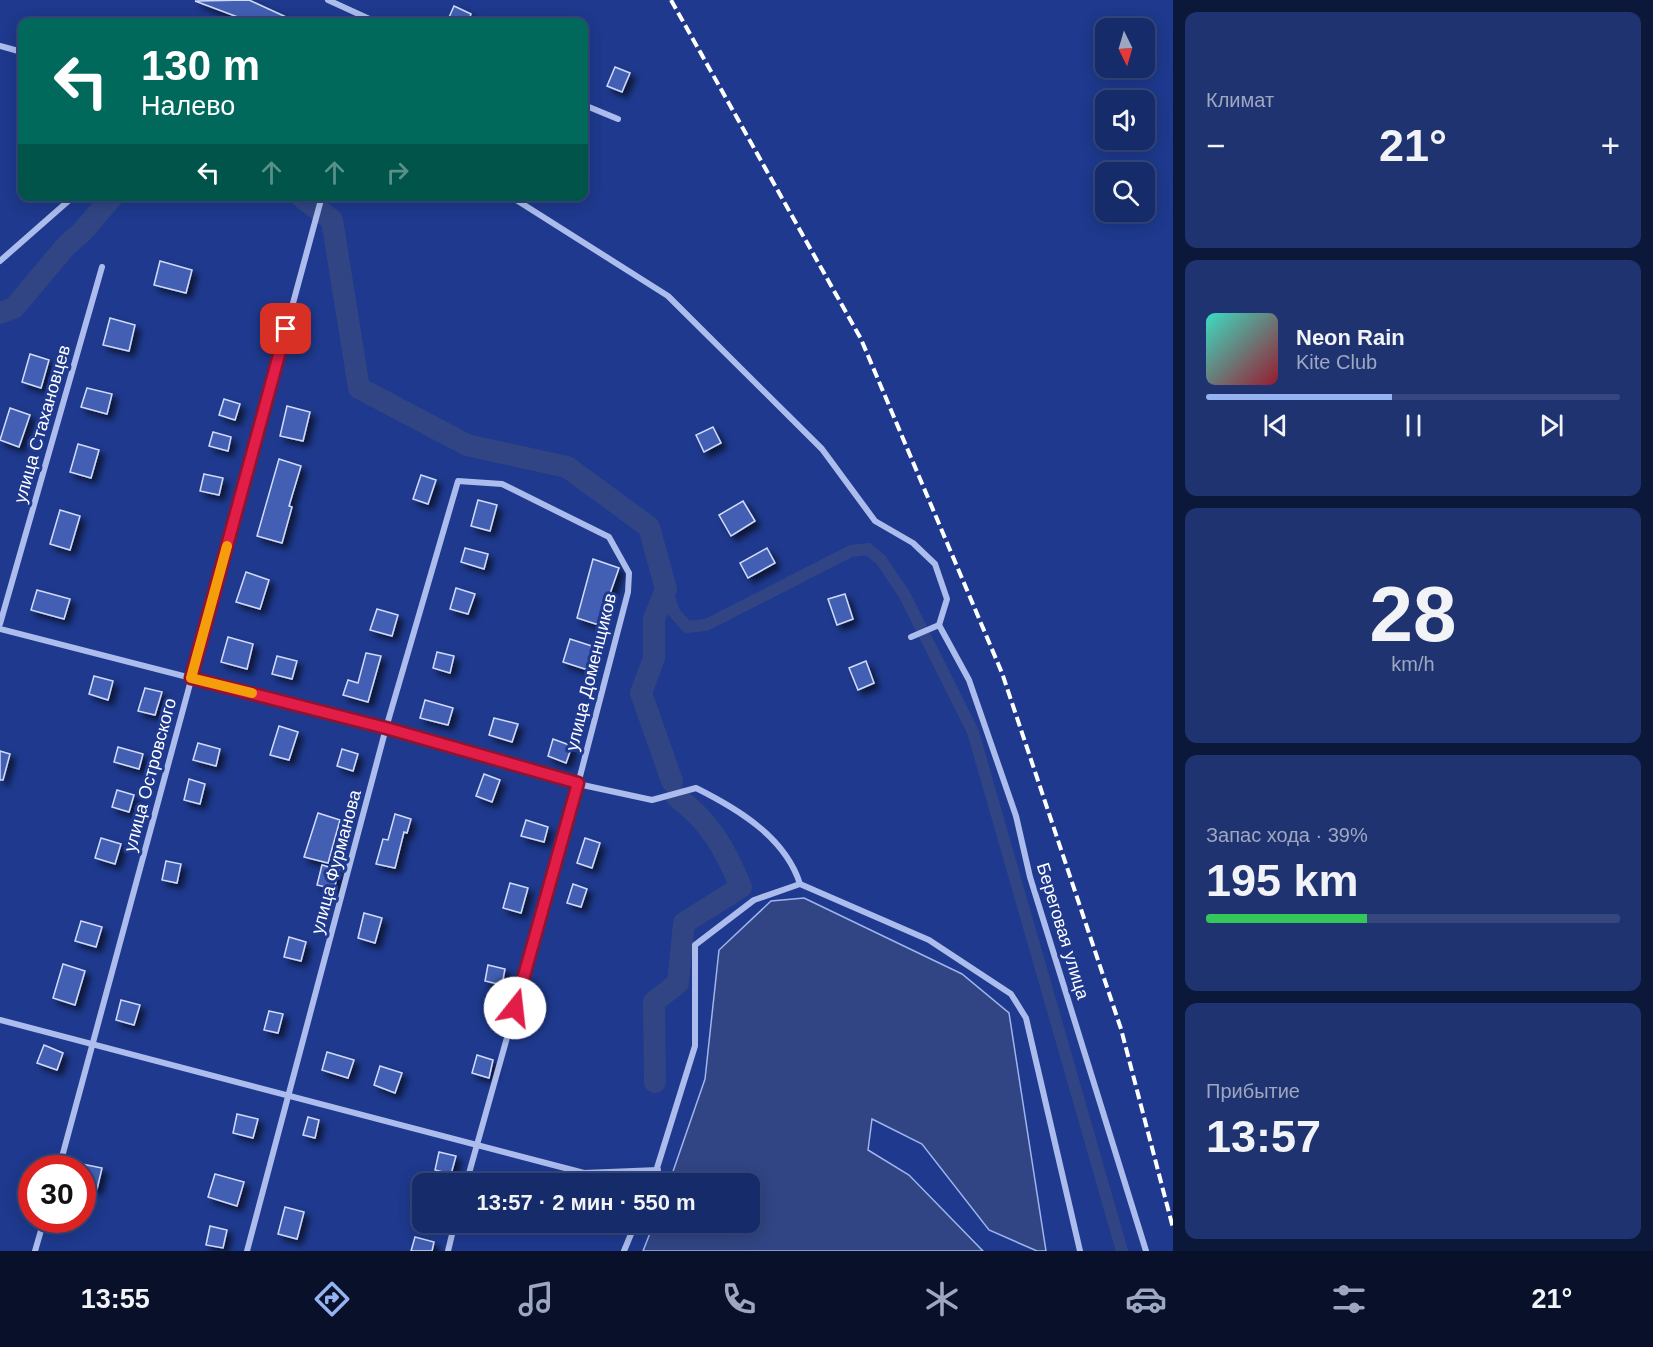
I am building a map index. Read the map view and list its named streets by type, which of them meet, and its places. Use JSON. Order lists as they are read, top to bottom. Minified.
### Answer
{"streets":{"street":["улица Стахановцев","улица Доменщиков","улица Островского","улица Фурманова","Береговая улица"]},"crossings":[["улица Доменщиков","улица Фурманова"]],"north":"bottom","page":{"tile":["Климат",["28","km/h"],["Запас хода · 39%","195 km"],["Прибытие","13:57"]],"turn":["130 m","Налево"],"heat":["−","21°","+"],"song":["Neon Rain","Kite Club"],"limit":"30","trip":"13:57 · 2 мин · 550 m","tabs":["13:55","21°"]}}
